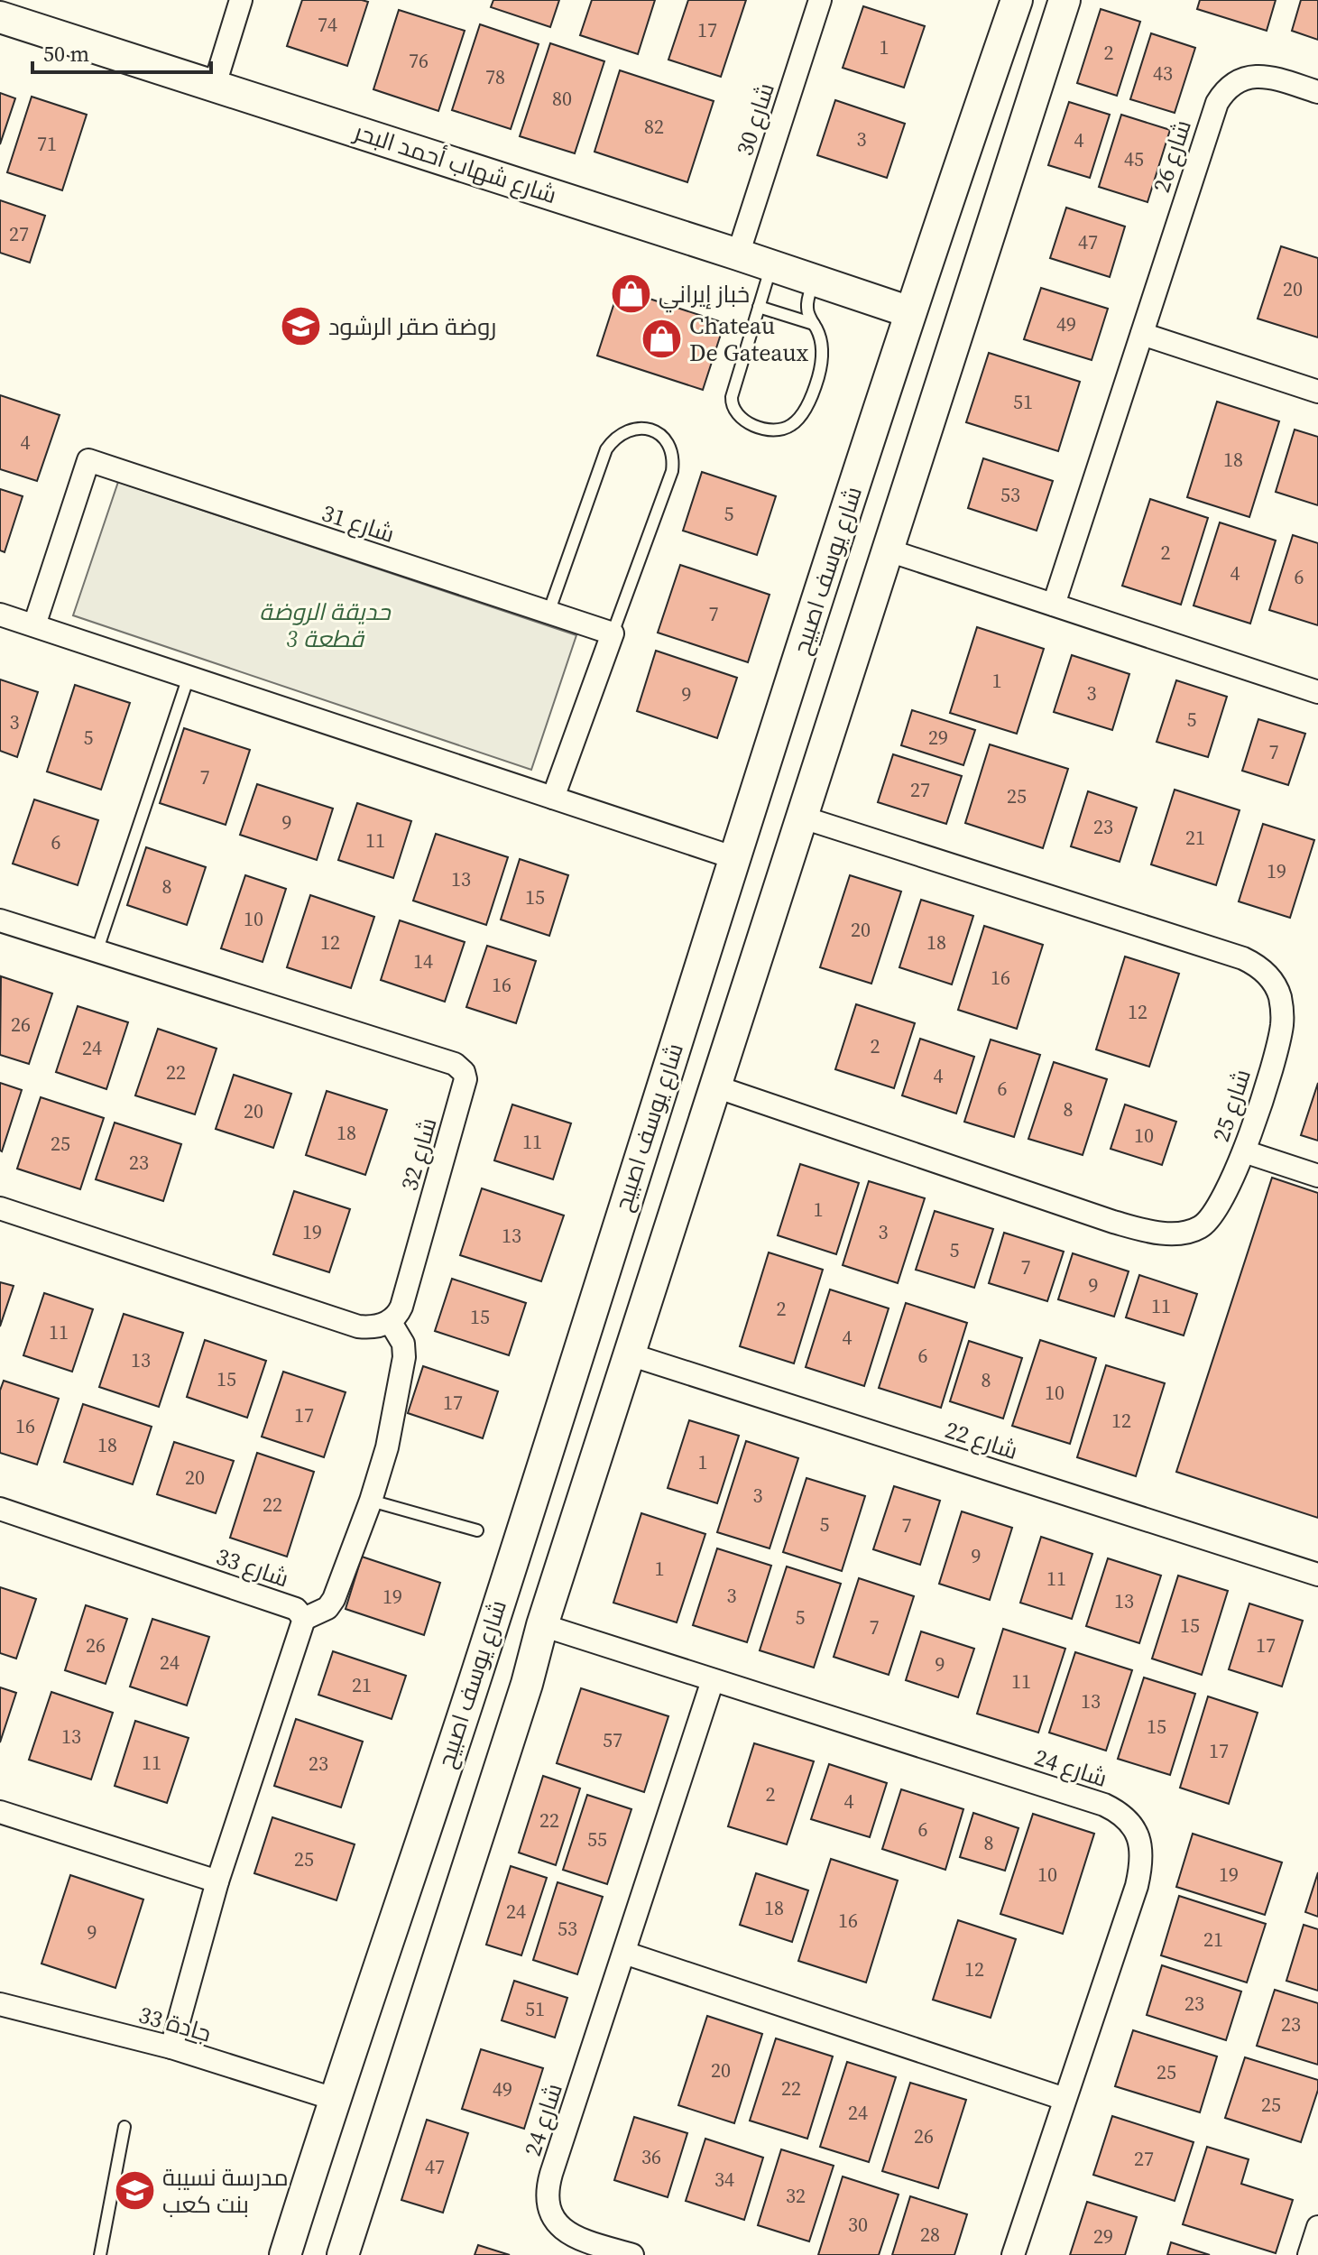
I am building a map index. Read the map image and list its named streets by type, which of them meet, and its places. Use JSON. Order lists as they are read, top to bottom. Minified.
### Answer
{"streets":{"street":["شارع 30","شارع 26","شارع شهاب أحمد البحر","شارع 31","شارع يوسف اصبيح","شارع 25","شارع 32","شارع 22","شارع 33","شارع 24","جادة 33"]},"crossings":[["شارع 30","شارع شهاب أحمد البحر"],["شارع شهاب أحمد البحر","شارع يوسف اصبيح"],["شارع يوسف اصبيح","شارع 25"],["شارع يوسف اصبيح","شارع 22"],["شارع يوسف اصبيح","شارع 24"],["شارع يوسف اصبيح","جادة 33"],["شارع 33","جادة 33"]],"parks":["حديقة الروضة قطعة 3"],"places":{"shop":["خباز إيراني","Chateau De Gateaux"],"school or university":["روضة صقر الرشود","مدرسة نسيبة بنت كعب"]},"house_numbers":["74","17","1","2","76","43","78","80","82","3","4","71","45","27","47","20","49","51","4","18","53","5","2","4","6","7","1","3","9","5","3","5","29","7","7","27","25","9","23","21","11","6","19","13","8","15","10","20","12","18","14","16","16","12","26","2","24","22","4","6","8","20","18","10","11","25","23","1","19","3","13","5","7","9","11","2","15","11","4","6","13","15","8","10","17","17","12","16","18","1","20","3","22","5","7","9","1","11","3","19","13","5","15","7","26","17","24","9","11","21","13","15","13","57","17","11","23","2","4","22","6","55","8","25","10","19","18","24","16","53","9","21","12","23","51","23","20","25","22","49","25","24","26","36","27","47","34","32","30","28","29"],"scale_bar":"50 m"}
